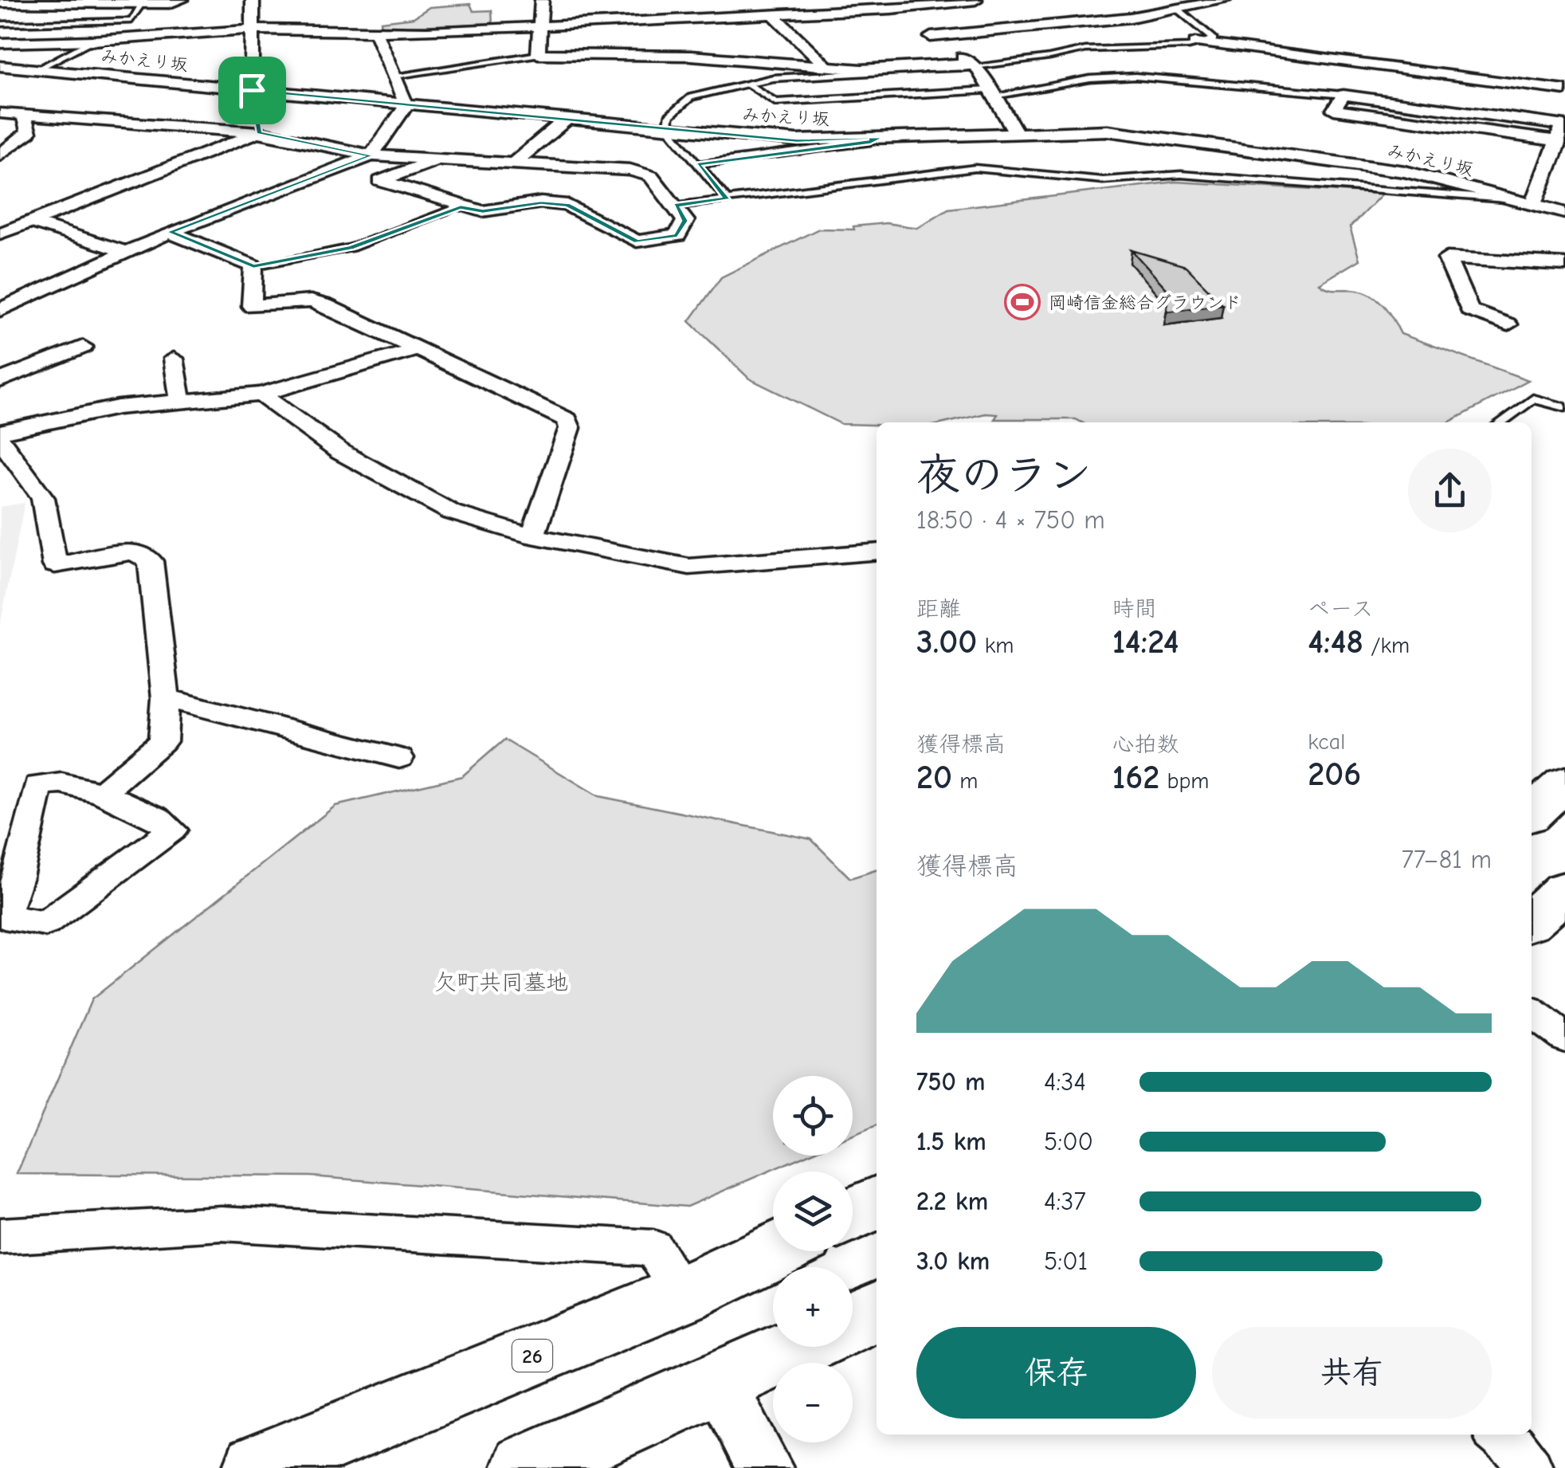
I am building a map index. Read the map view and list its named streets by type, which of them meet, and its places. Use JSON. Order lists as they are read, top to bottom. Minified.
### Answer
{"streets":{"main road":["26"],"street":["みかえり坂"]},"parks":["欠町共同墓地"],"places":{"sports":["岡崎信金総合グラウンド"]},"page":{"heading":["夜のラン","18:50 · 4 × 750 m"],"stats":[["距離","3.00 km"],["時間","14:24"],["ペース","4:48 /km"],["獲得標高","20 m"],["心拍数","162 bpm"],["kcal","206"]],"chart":["獲得標高","77–81 m"],"list":[{"name":"750 m","note":"4:34"},{"name":"1.5 km","note":"5:00"},{"name":"2.2 km","note":"4:37"},{"name":"3.0 km","note":"5:01"}],"map_buttons":["+","−"],"buttons":["保存","共有"]}}
